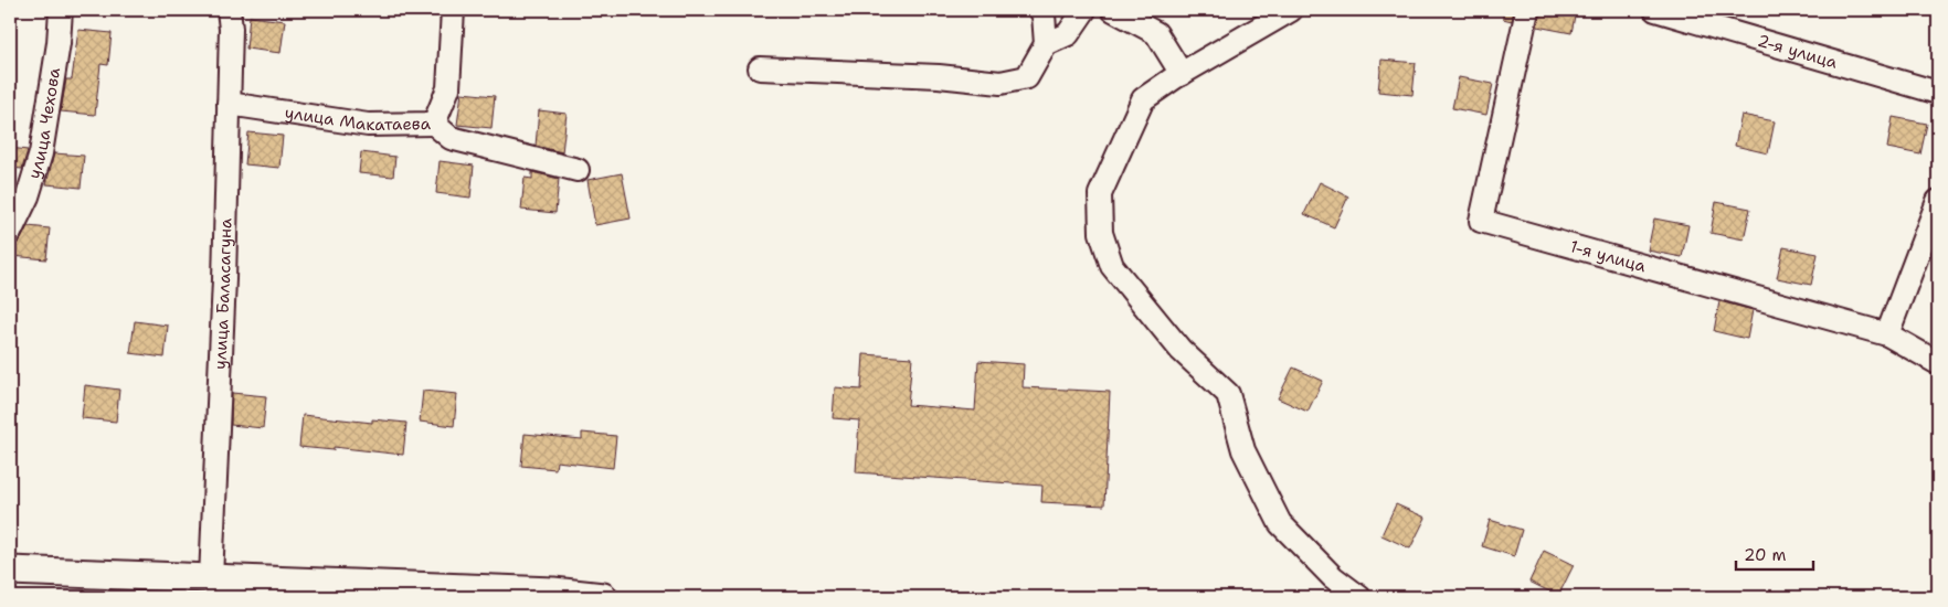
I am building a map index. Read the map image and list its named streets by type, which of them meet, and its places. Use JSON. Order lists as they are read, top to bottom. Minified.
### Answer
{"streets":{"street":["2-я улица","улица Макатаева","улица Чехова","1-я улица","улица Баласагуна"]},"crossings":[["улица Макатаева","улица Баласагуна"]],"scale_bar":"20 m"}
